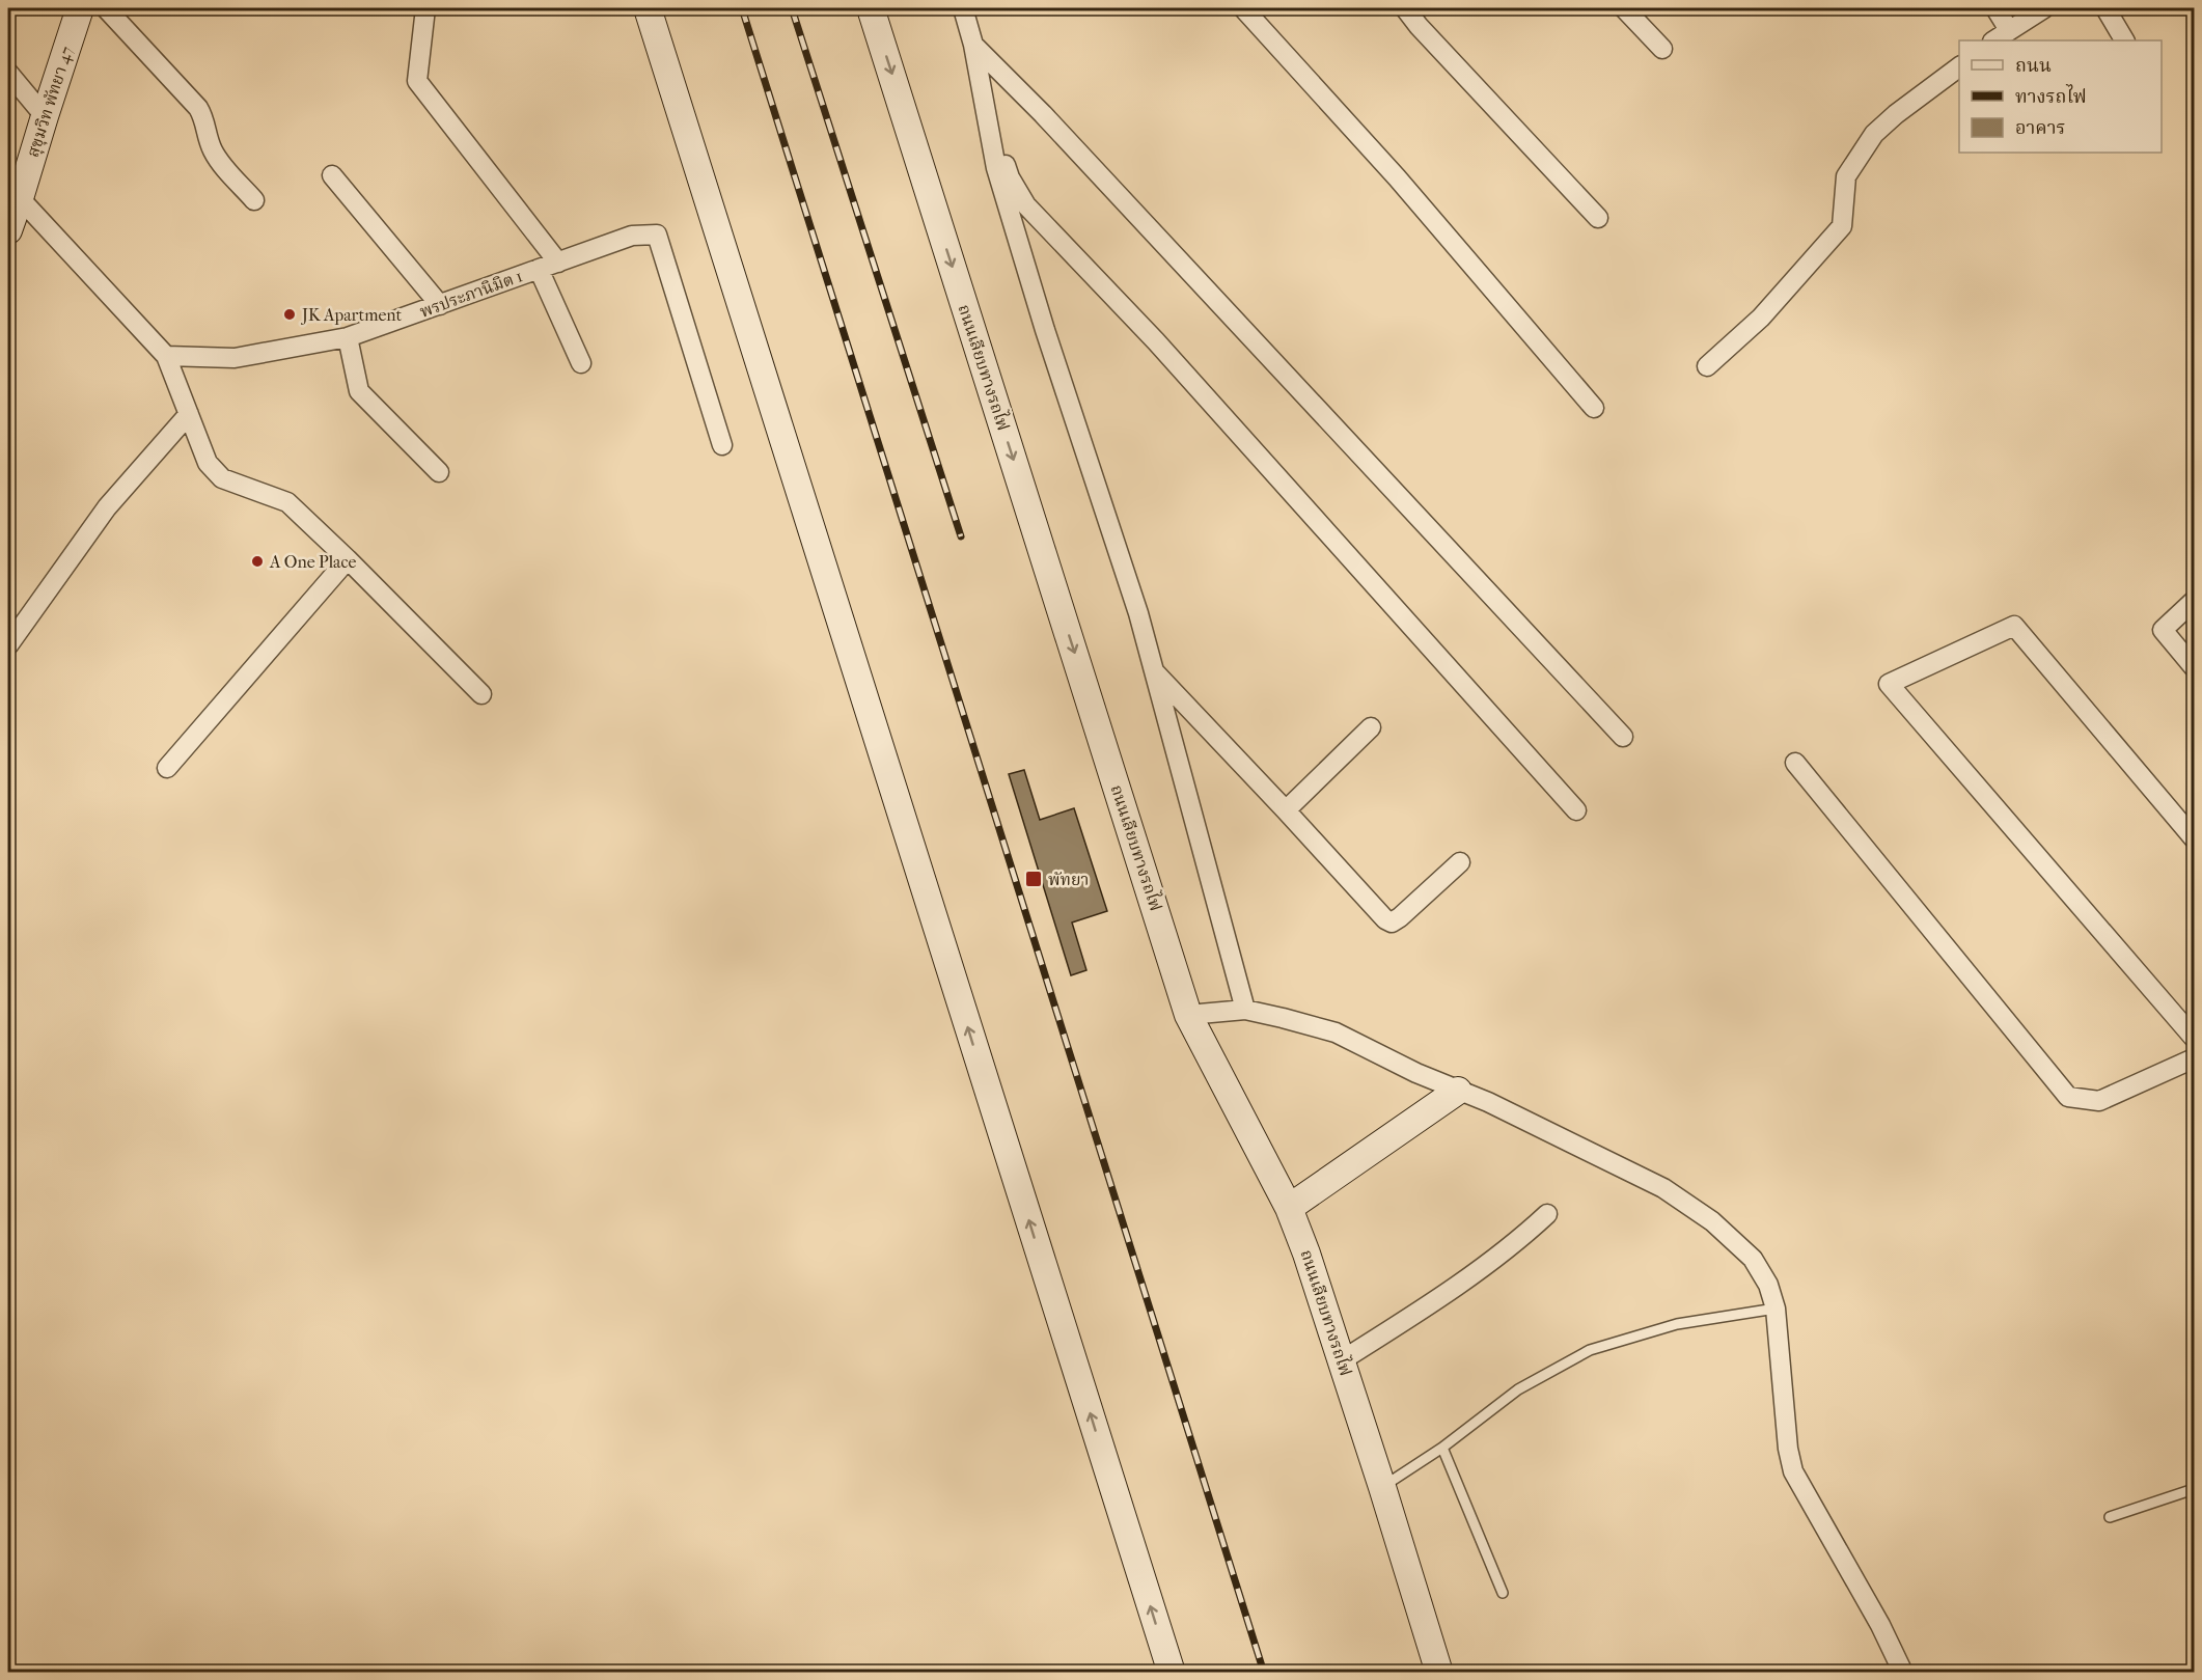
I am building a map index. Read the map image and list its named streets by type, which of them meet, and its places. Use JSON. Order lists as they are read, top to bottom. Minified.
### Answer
{"streets":{"street":["สุขุมวิท พัทยา 47","พรประภานิมิต 1","ถนนเลียบทางรถไฟ"]},"places":{"other":["JK Apartment","A One Place"],"transit":["พัทยา"]},"legend":["ถนน","ทางรถไฟ","อาคาร"]}
